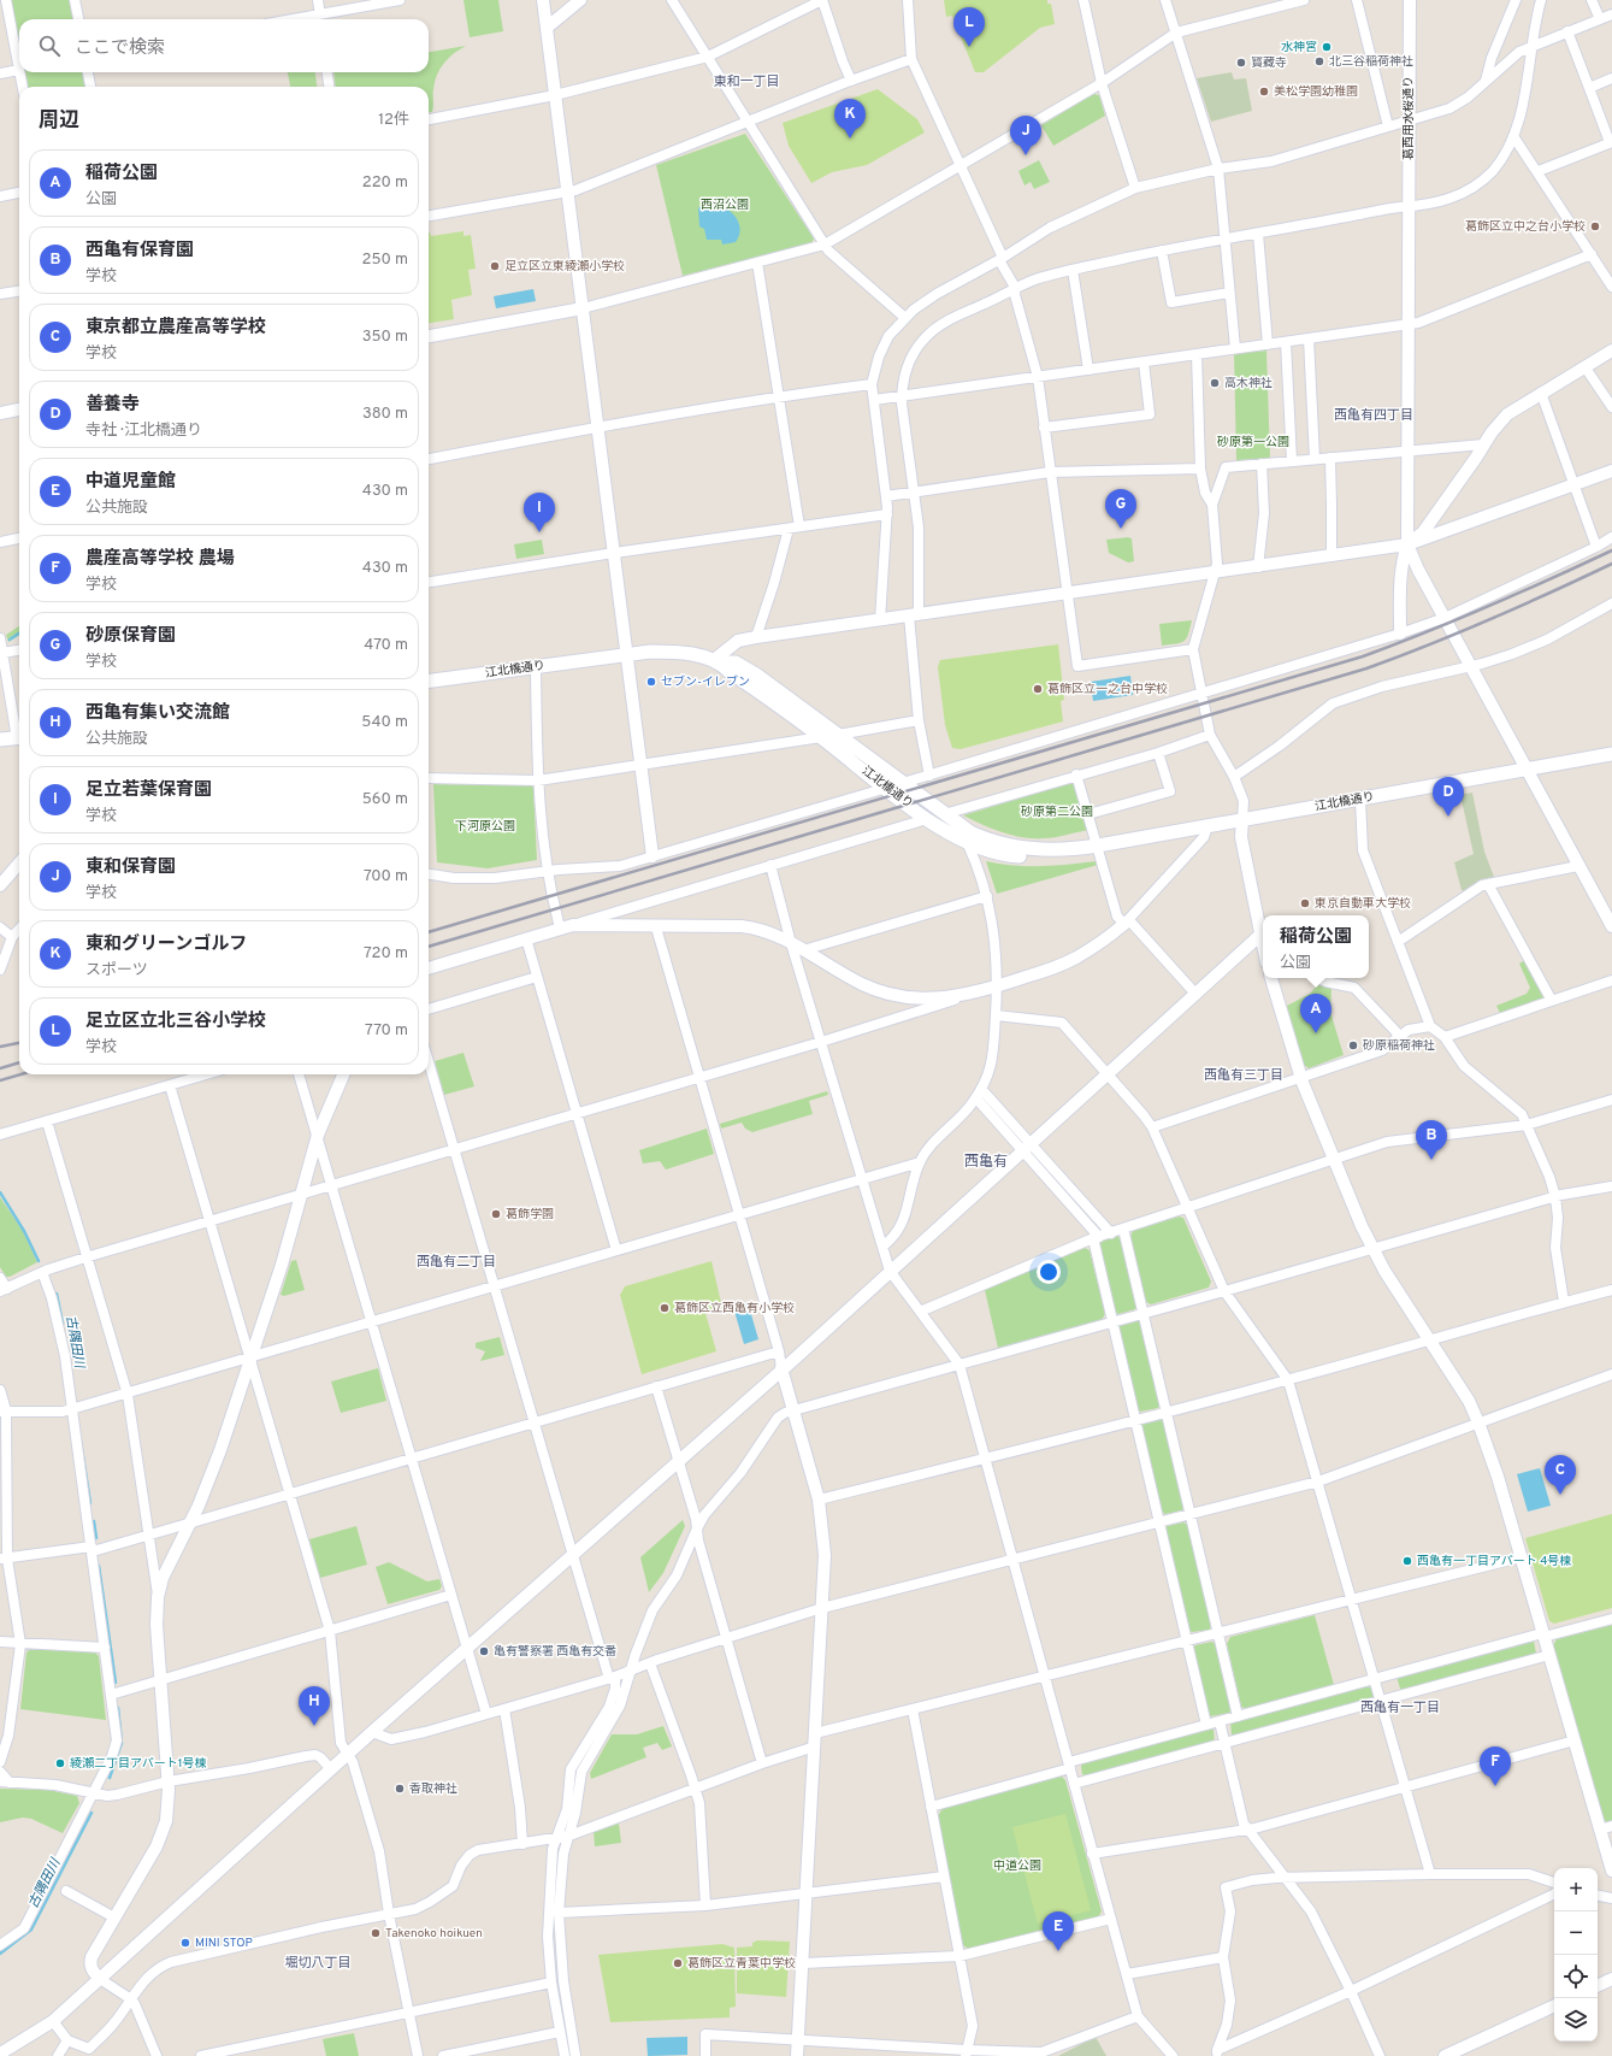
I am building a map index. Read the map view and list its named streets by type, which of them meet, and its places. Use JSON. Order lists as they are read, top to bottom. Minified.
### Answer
{"streets":{"main road":["江北橋通り"],"street":["葛西用水桜通り"]},"districts":["東和一丁目","西亀有四丁目","西亀有三丁目","西亀有","西亀有二丁目","西亀有一丁目","堀切八丁目"],"water":["古隅田川"],"parks":["西沼公園","砂原第一公園","砂原第二公園","下河原公園","中道公園"],"places":["水神宮","北三谷稲荷神社","寳藏寺","美松学園幼稚園","葛飾区立中之台小学校","足立区立東綾瀬小学校","高木神社","セブン-イレブン","葛飾区立一之台中学校","東京自動車大学校","砂原稲荷神社","葛飾学園","葛飾区立西亀有小学校","西亀有一丁目アパート 4号棟","亀有警察署 西亀有交番","綾瀬二丁目アパート1号棟","香取神社","Takenoko hoikuen","MINI STOP","葛飾区立青葉中学校"],"page":{"pins":["L","K","J","G","I","D","A","B","C","H","F","E"],"search":"ここで検索","heading":["周辺","12件"],"list":[{"mark":"A","name":"稲荷公園","note":"公園","value":"220 m"},{"mark":"B","name":"西亀有保育園","note":"学校","value":"250 m"},{"mark":"C","name":"東京都立農産高等学校","note":"学校","value":"350 m"},{"mark":"D","name":"善養寺","note":"寺社 · 江北橋通り","value":"380 m"},{"mark":"E","name":"中道児童館","note":"公共施設","value":"430 m"},{"mark":"F","name":"農産高等学校 農場","note":"学校","value":"430 m"},{"mark":"G","name":"砂原保育園","note":"学校","value":"470 m"},{"mark":"H","name":"西亀有集い交流館","note":"公共施設","value":"540 m"},{"mark":"I","name":"足立若葉保育園","note":"学校","value":"560 m"},{"mark":"J","name":"東和保育園","note":"学校","value":"700 m"},{"mark":"K","name":"東和グリーンゴルフ","note":"スポーツ","value":"720 m"},{"mark":"L","name":"足立区立北三谷小学校","note":"学校","value":"770 m"}],"popup":["稲荷公園","公園"],"map_buttons":["+","−"]}}
